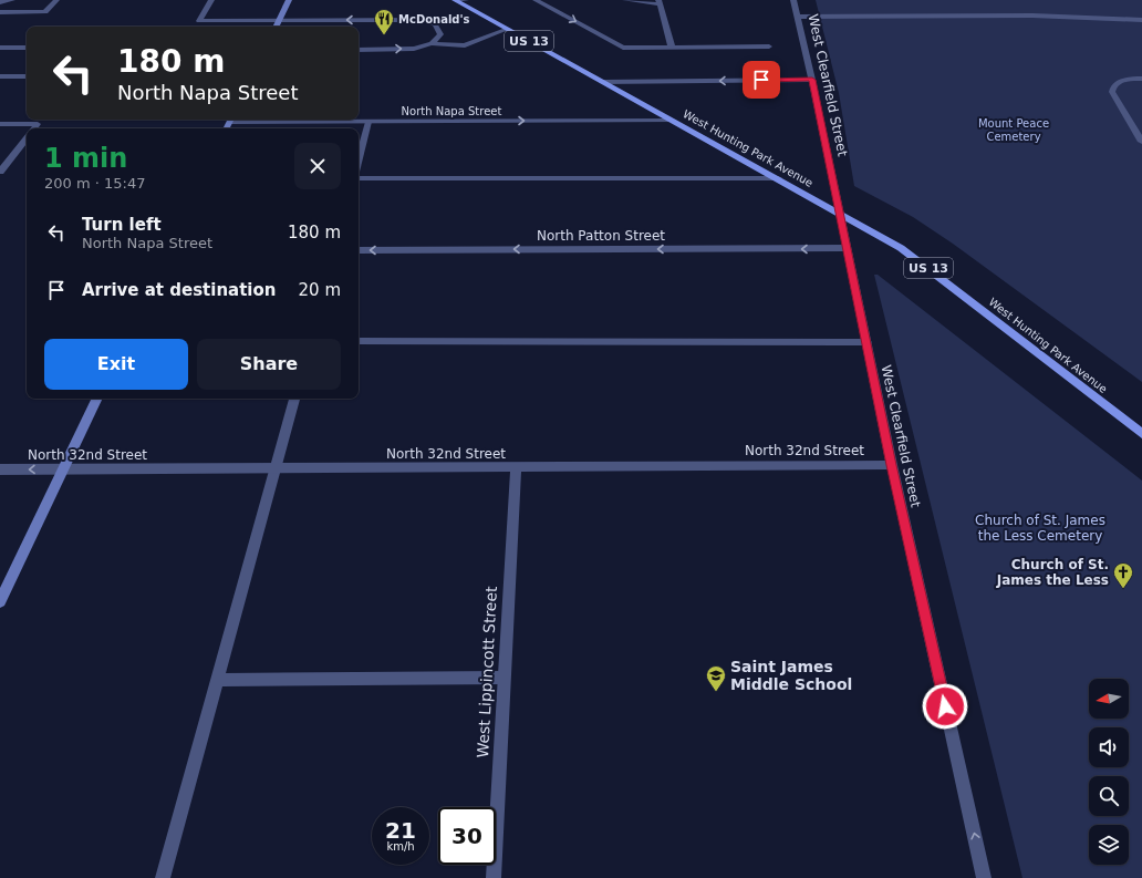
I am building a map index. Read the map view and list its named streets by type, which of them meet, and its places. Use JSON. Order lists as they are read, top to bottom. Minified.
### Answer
{"streets":{"main road":["US 13","West Hunting Park Avenue"],"street":["West Clearfield Street","North Napa Street","North Patton Street","North 32nd Street","West Lippincott Street"]},"crossings":[["West Clearfield Street","West Hunting Park Avenue"],["West Clearfield Street","North Patton Street"],["West Clearfield Street","North 32nd Street"],["North Napa Street","West Hunting Park Avenue"],["North 32nd Street","West Lippincott Street"]],"one_way":["West Clearfield Street"],"parks":["Mount Peace Cemetery","Church of St. James the Less Cemetery"],"places":{"restaurant":["McDonald's"],"church":["Church of St. James the Less"],"school or university":["Saint James Middle School"]},"north":"left","page":{"turn":["180 m","North Napa Street"],"heading":["1 min","200 m · 15:47"],"list":[{"name":"Turn left","note":"North Napa Street","value":"180 m"},{"name":"Arrive at destination","value":"20 m"}],"buttons":["Exit","Share"],"speed":"21 km/h","limit":"30"}}
